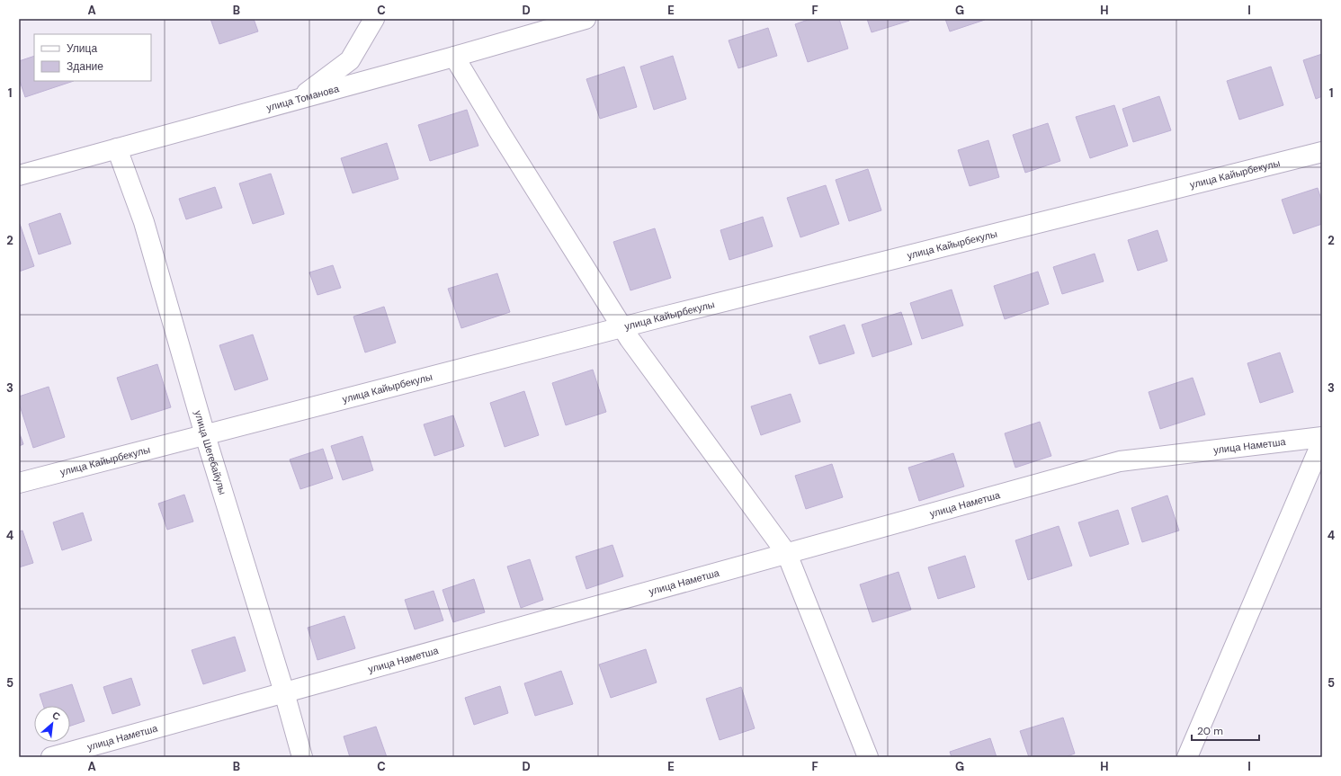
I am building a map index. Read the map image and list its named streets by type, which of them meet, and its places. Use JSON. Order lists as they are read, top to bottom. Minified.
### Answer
{"streets":{"street":["улица Томанова","улица Кайырбекулы","улица Наметша","улица Шегебайулы"]},"crossings":[["улица Томанова","улица Шегебайулы"],["улица Кайырбекулы","улица Шегебайулы"],["улица Наметша","улица Шегебайулы"]],"legend":["Улица","Здание"],"scale_bar":"20 m","north":"top right","grid":{"columns":["A","B","C","D","E","F","G","H","I"],"rows":["1","2","3","4","5"]}}
